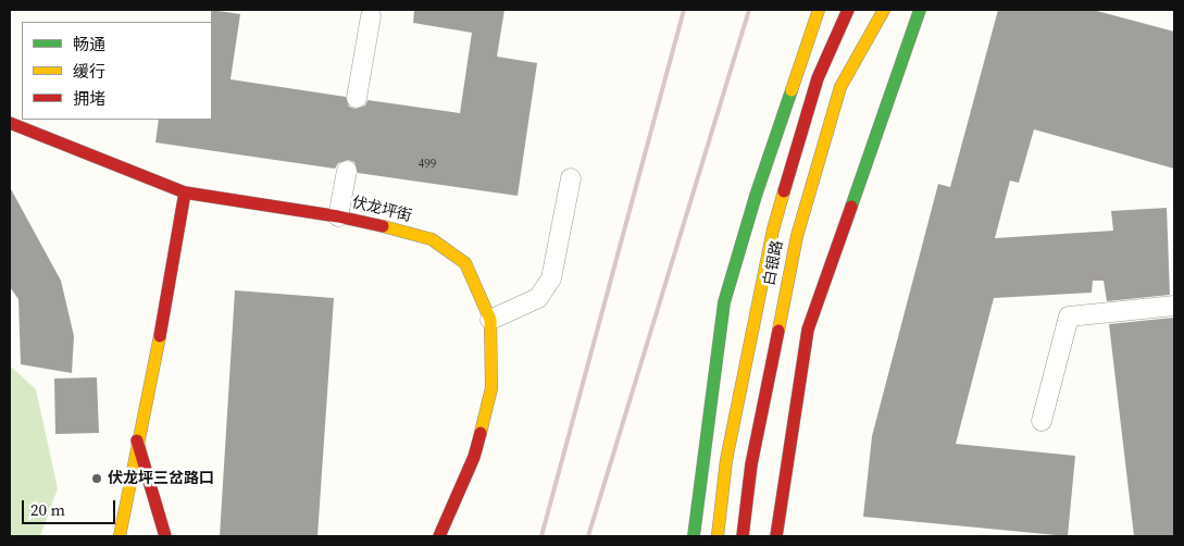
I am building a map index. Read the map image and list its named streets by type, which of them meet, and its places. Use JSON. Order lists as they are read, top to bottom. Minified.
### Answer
{"streets":{"main road":["伏龙坪街","白银路"]},"places":["伏龙坪三岔路口"],"house_numbers":["499"],"legend":["畅通","缓行","拥堵"],"scale_bar":"20 m"}
